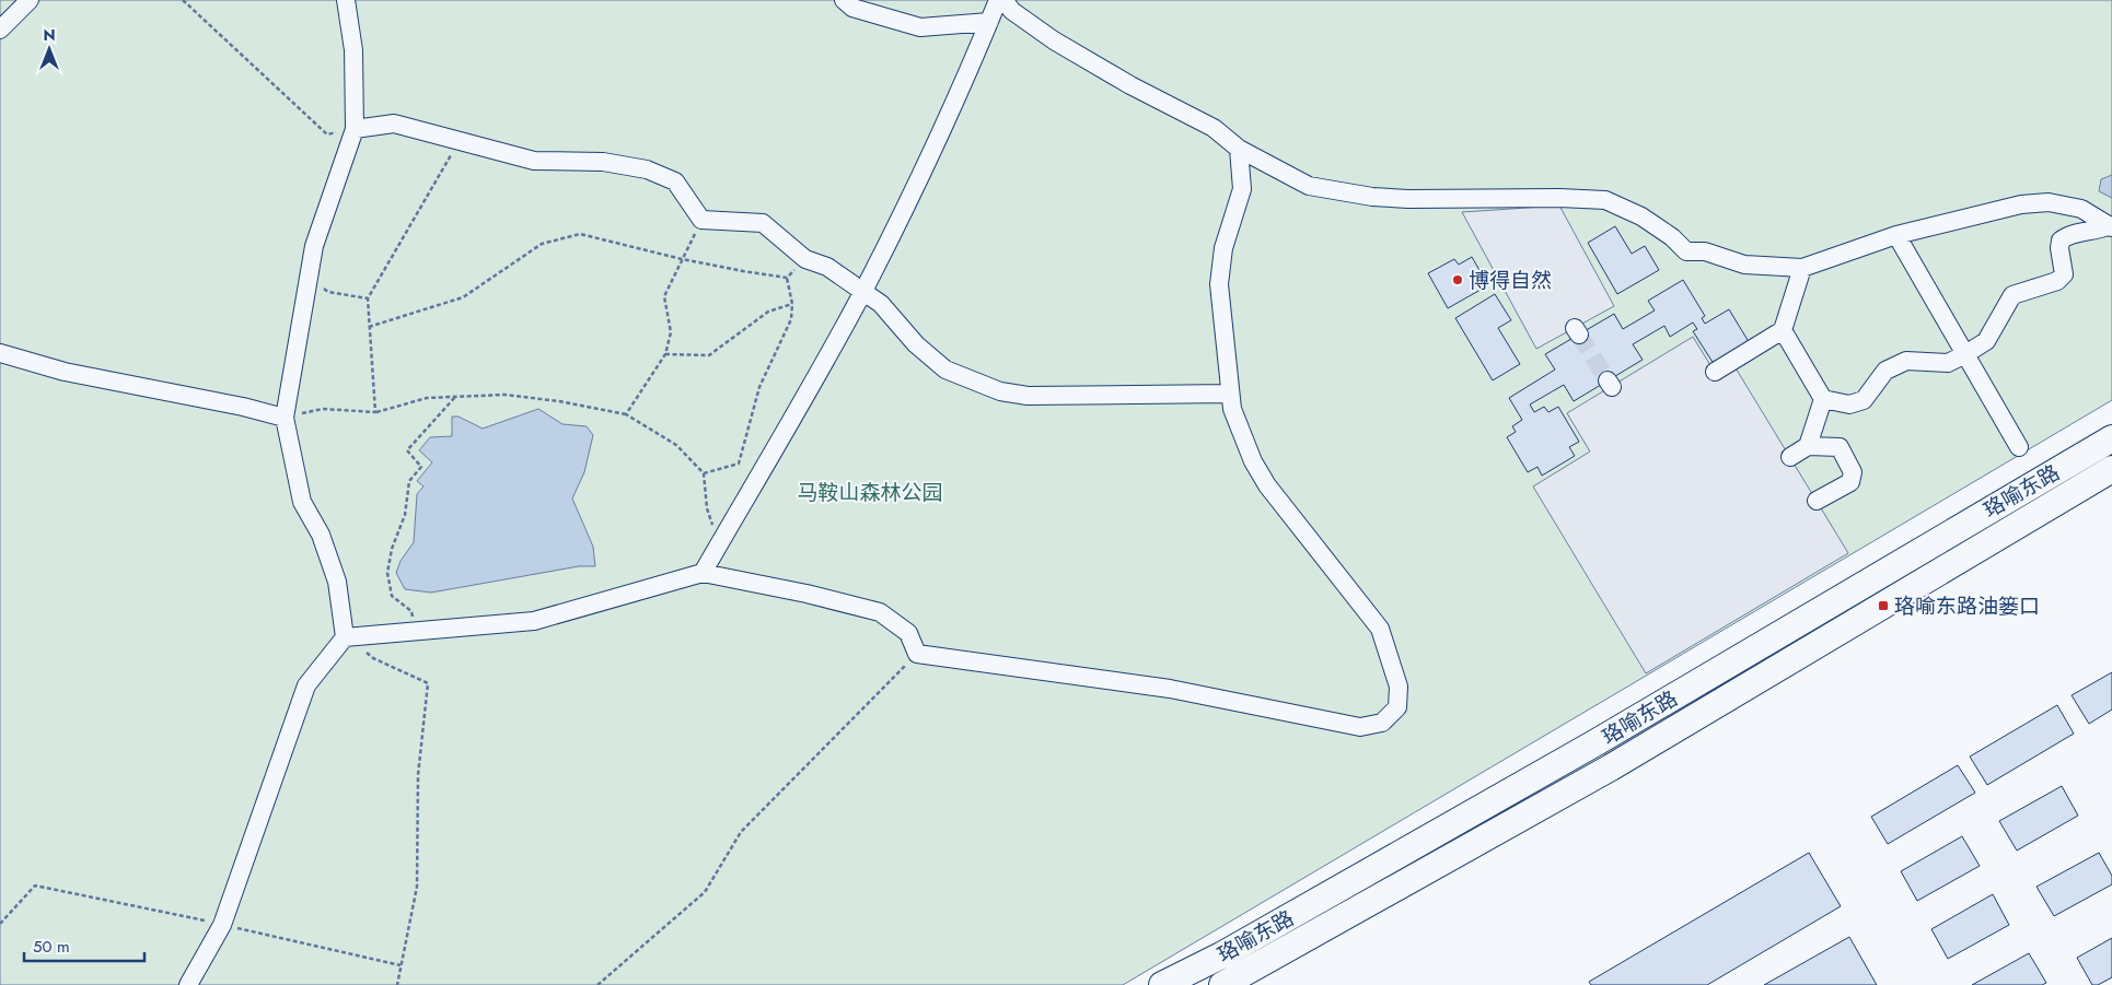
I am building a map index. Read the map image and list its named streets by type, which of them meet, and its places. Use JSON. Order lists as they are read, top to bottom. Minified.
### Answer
{"streets":{"highway":["珞喻东路"]},"parks":["马鞍山森林公园"],"places":{"other":["博得自然"],"transit":["珞喻东路油篓口"]},"scale_bar":"50 m","north":"top"}
